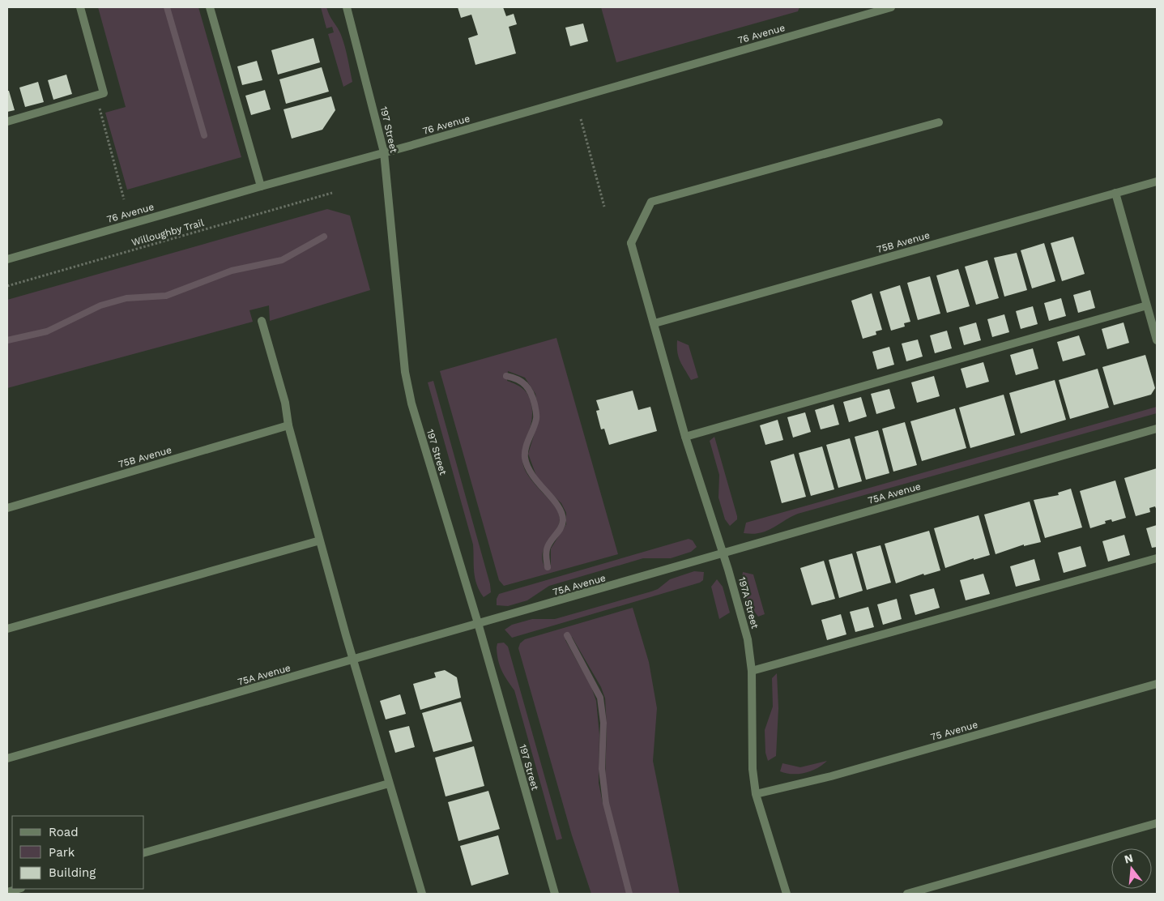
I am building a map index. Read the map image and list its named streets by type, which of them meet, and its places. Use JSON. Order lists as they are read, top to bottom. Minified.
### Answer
{"streets":{"street":["76 Avenue","197 Street","75B Avenue","75A Avenue","197A Street","75 Avenue"],"path":["Willoughby Trail"]},"crossings":[["76 Avenue","197 Street"],["197 Street","75A Avenue"],["75B Avenue","197A Street"],["75A Avenue","197A Street"],["197A Street","75 Avenue"]],"legend":["Road","Park","Building"],"north":"top"}
